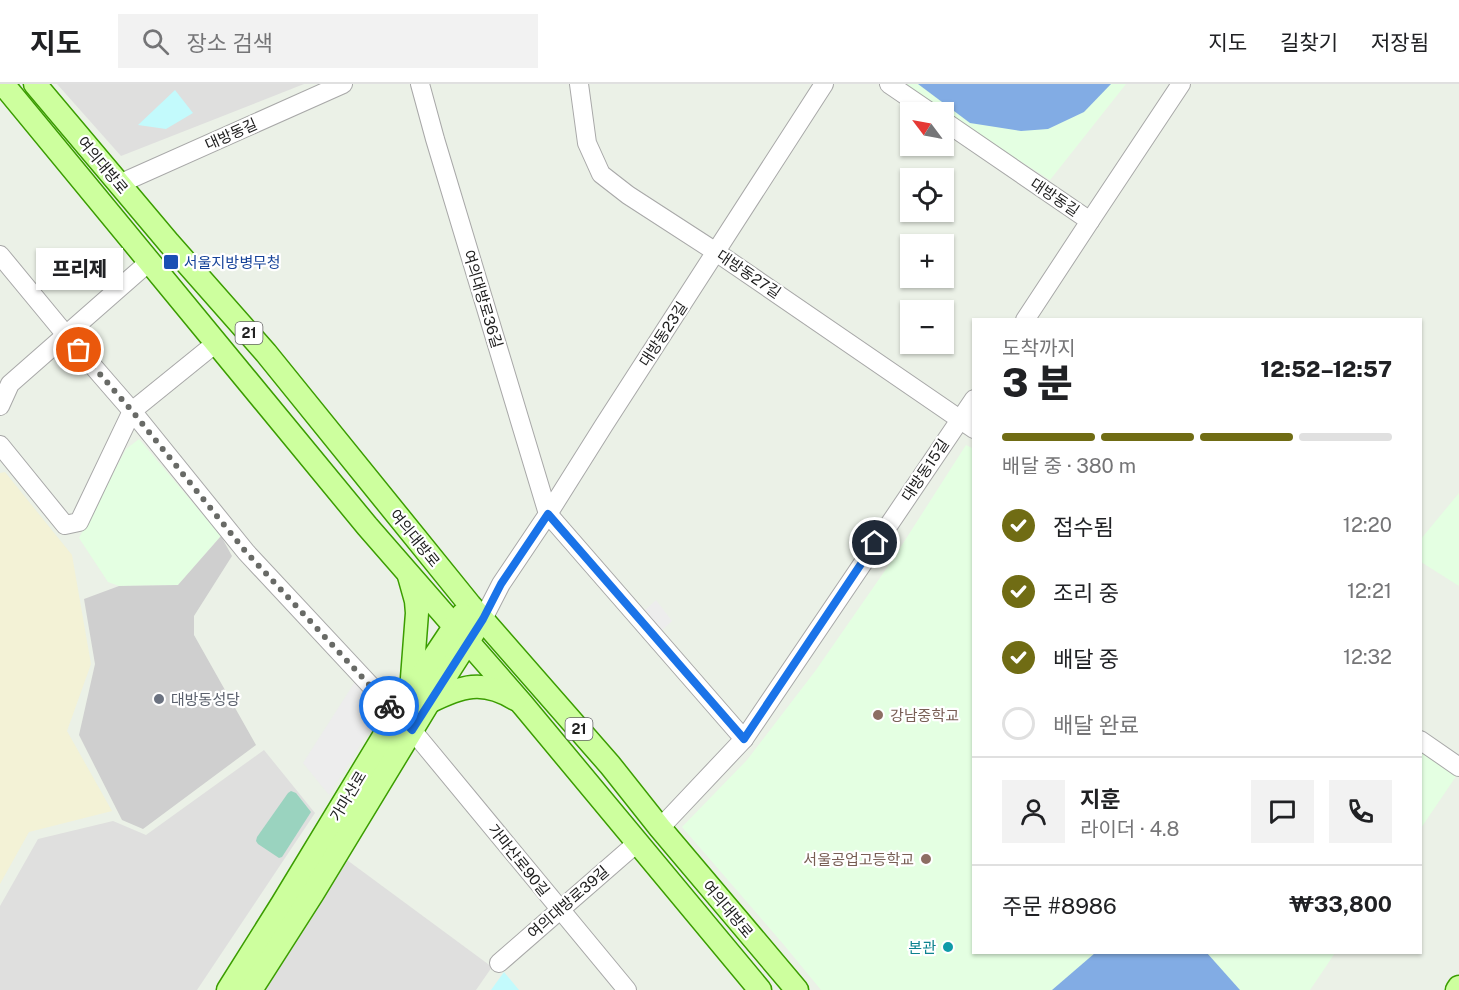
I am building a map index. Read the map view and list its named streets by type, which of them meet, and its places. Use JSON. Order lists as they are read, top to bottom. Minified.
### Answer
{"streets":{"main road":["여의대방로","21","가마산로"],"street":["대방동길","대방동27길","여의대방로36길","대방동23길","대방동15길","가마산로90길","여의대방로39길"]},"crossings":[["대방동길","여의대방로"],["여의대방로","대방동23길"],["여의대방로","대방동15길"],["여의대방로","가마산로"],["여의대방로","여의대방로39길"],["대방동27길","대방동23길"],["대방동27길","대방동15길"],["여의대방로36길","대방동23길"],["대방동23길","가마산로"],["가마산로","가마산로90길"],["가마산로90길","여의대방로39길"]],"places":{"transit":["서울지방병무청"],"other":["프리제","대방동성당","강남중학교","서울공업고등학교","본관"]},"north":"top left","page":{"header":"지도","search":"장소 검색","nav":["지도","길찾기","저장됨"],"map_buttons":["+","−"],"bubble":"프리제","heading":["3 분","도착까지","12:52–12:57"],"panel":["지훈","라이더 · 4.8","주문 #8986","₩33,800"],"bar":"배달 중 · 380 m","list":[["접수됨","12:20"],["조리 중","12:21"],["배달 중","12:32"],"배달 완료"]}}
